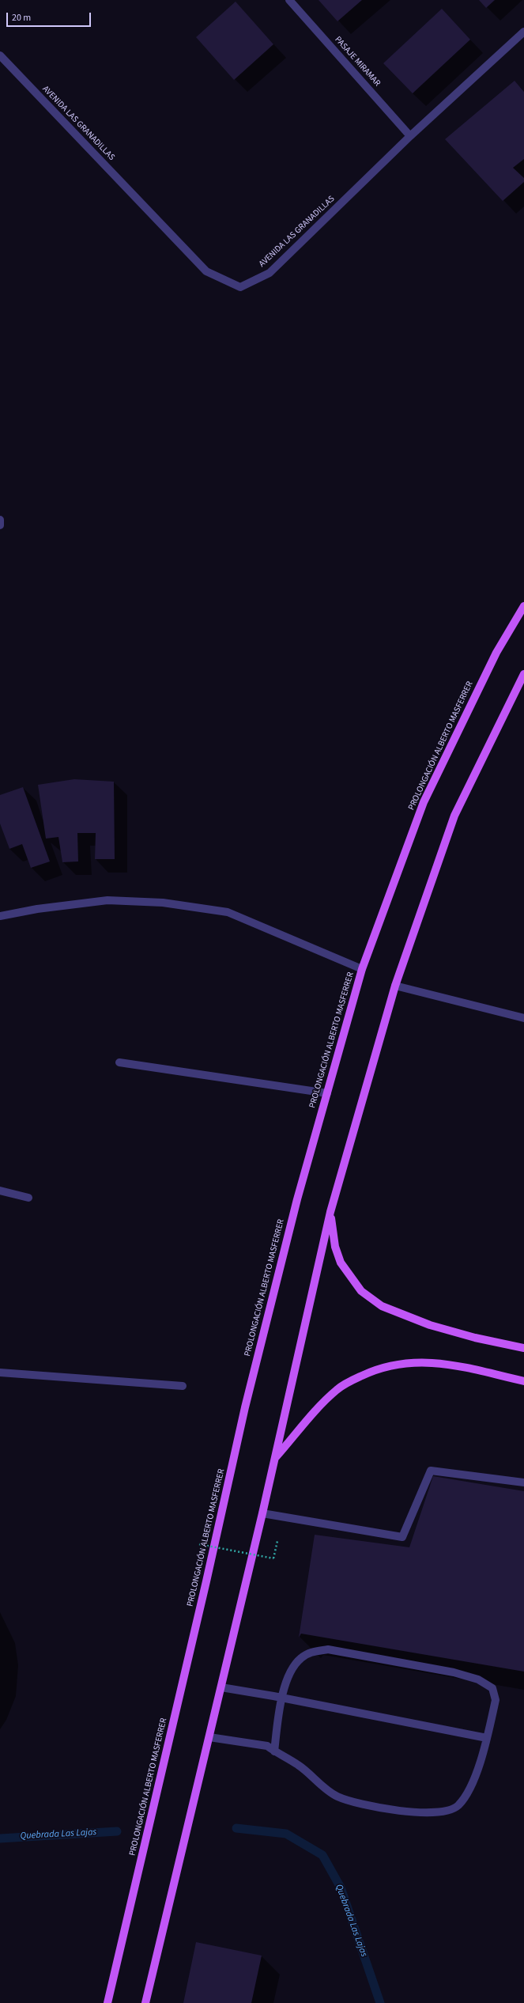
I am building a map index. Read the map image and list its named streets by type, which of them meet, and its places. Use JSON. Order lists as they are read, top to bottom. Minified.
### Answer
{"streets":{"main road":["PROLONGACIÓN ALBERTO MASFERRER"],"street":["PASAJE MIRAMAR","AVENIDA LAS GRANADILLAS"]},"crossings":[["PASAJE MIRAMAR","AVENIDA LAS GRANADILLAS"]],"water":["Quebrada Las Lajas"],"scale_bar":"20 m"}
